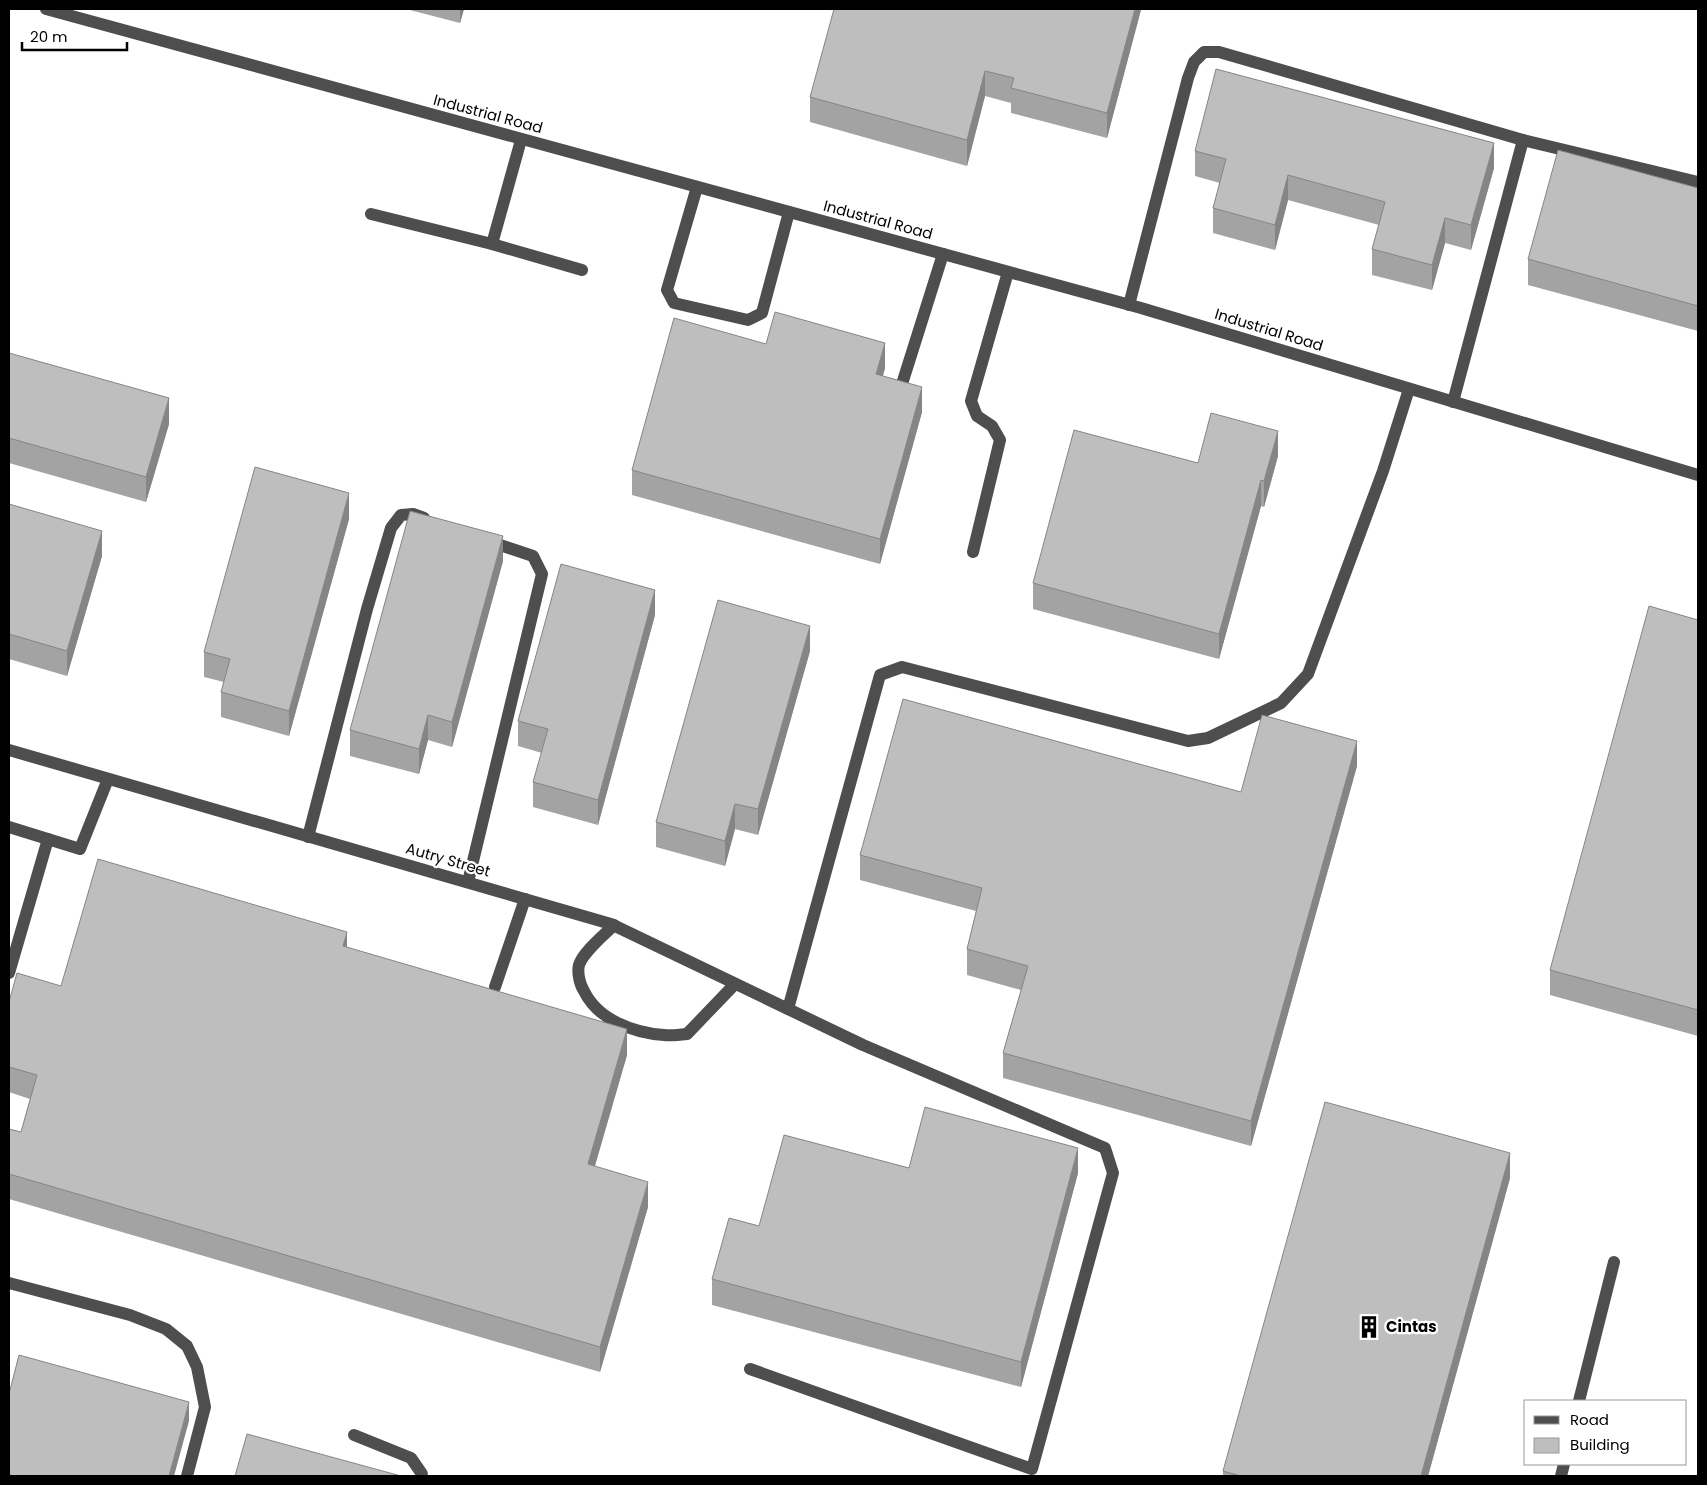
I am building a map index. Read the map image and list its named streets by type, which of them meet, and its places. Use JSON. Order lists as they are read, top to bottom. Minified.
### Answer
{"streets":{"street":["Industrial Road","Autry Street"]},"places":{"building":["Cintas"]},"legend":["Road","Building"],"scale_bar":"20 m"}
